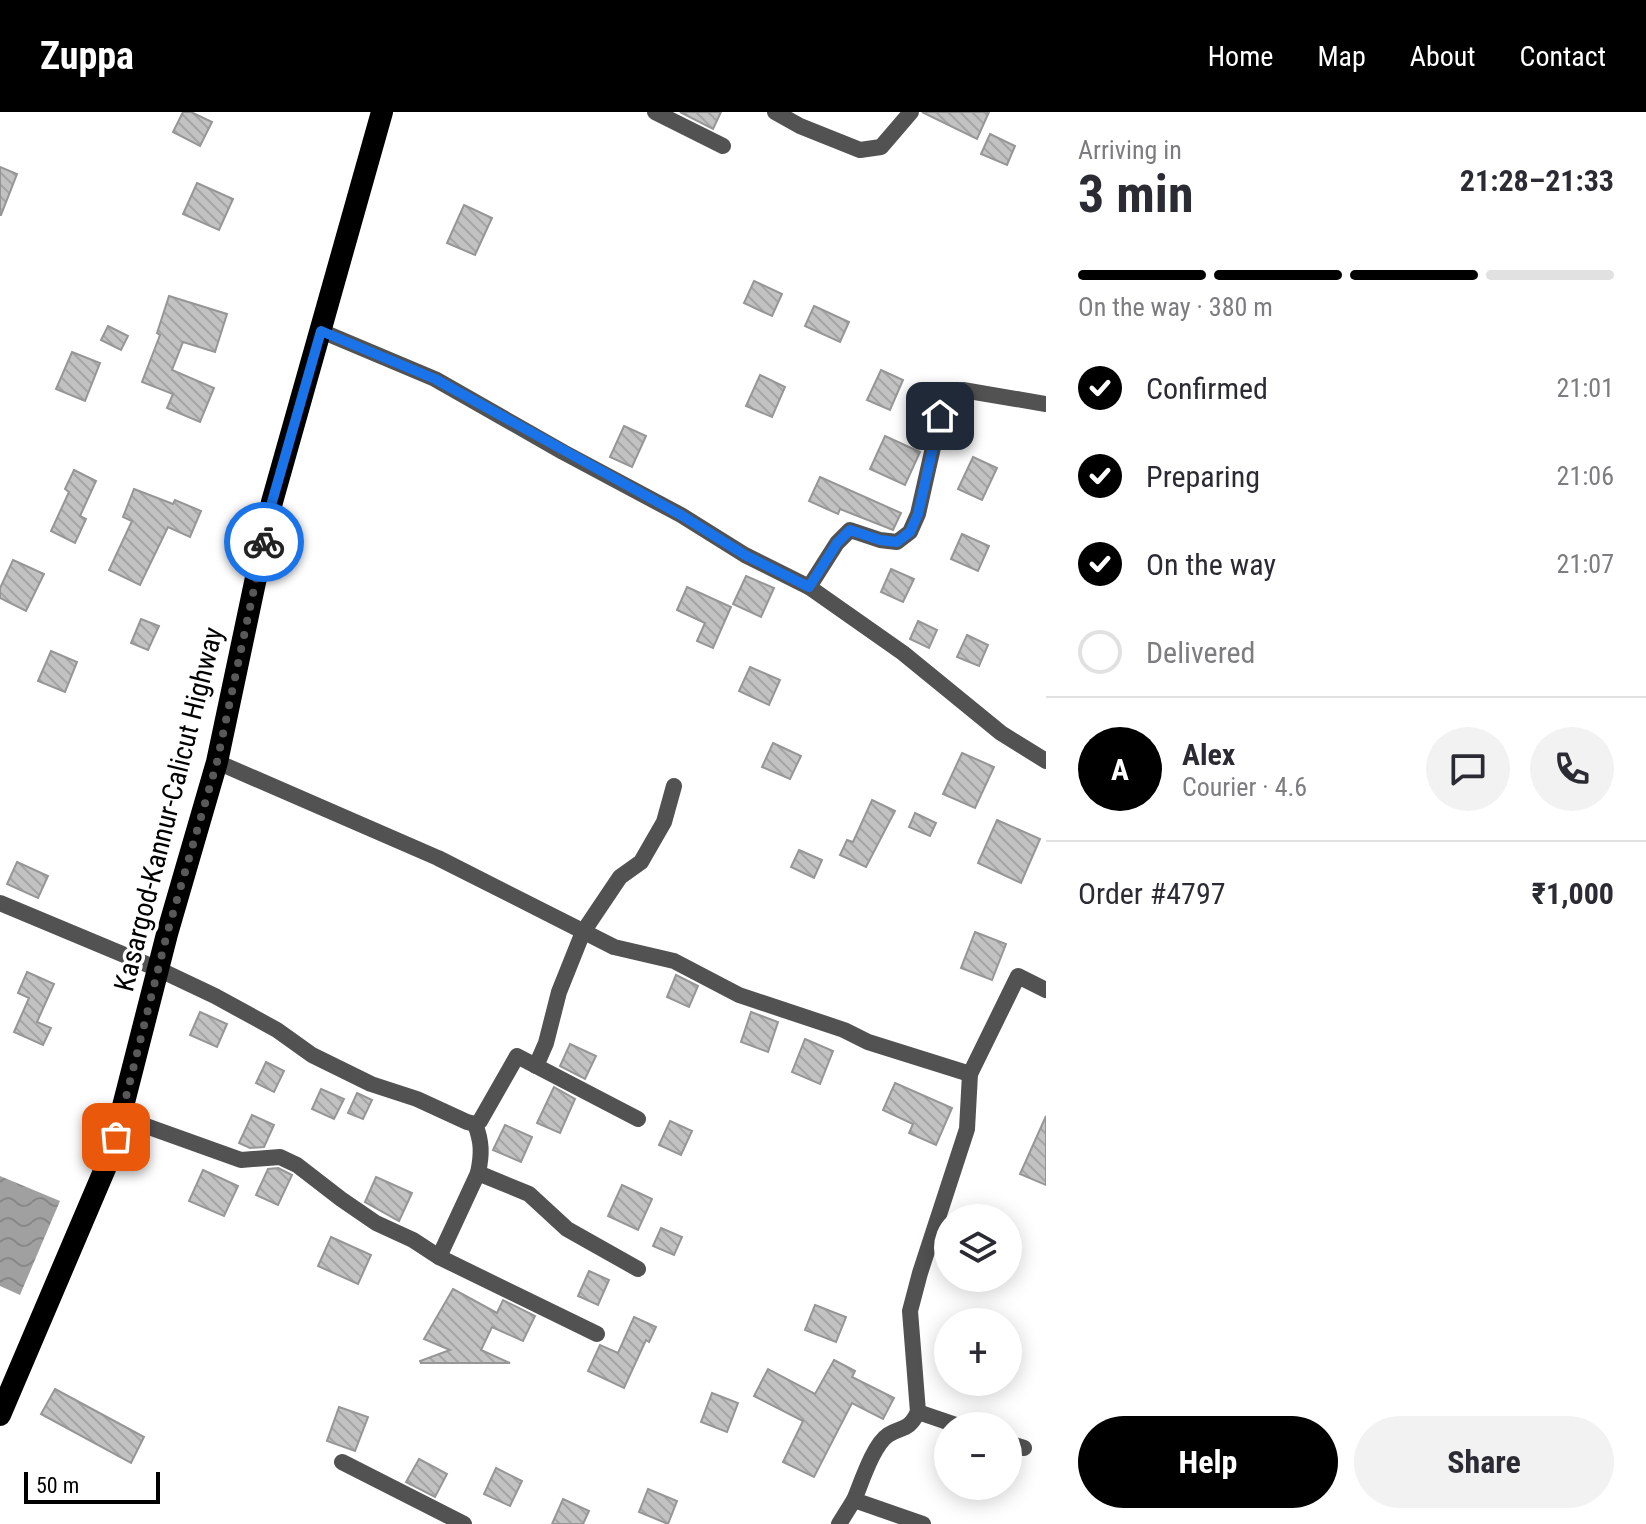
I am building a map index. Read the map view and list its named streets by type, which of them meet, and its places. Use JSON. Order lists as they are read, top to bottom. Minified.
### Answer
{"streets":{"highway":["Kasargod-Kannur-Calicut Highway"]},"scale_bar":"50 m","page":{"header":"Zuppa","nav":["Home","Map","About","Contact"],"heading":["3 min","Arriving in","21:28–21:33"],"panel":["Alex","Courier · 4.6","Order #4797","₹1,000"],"bar":"On the way · 380 m","list":[["Confirmed","21:01"],["Preparing","21:06"],["On the way","21:07"],"Delivered"],"round":"A","map_buttons":["+","−"],"buttons":["Help","Share"],"scale":"50 m"}}
